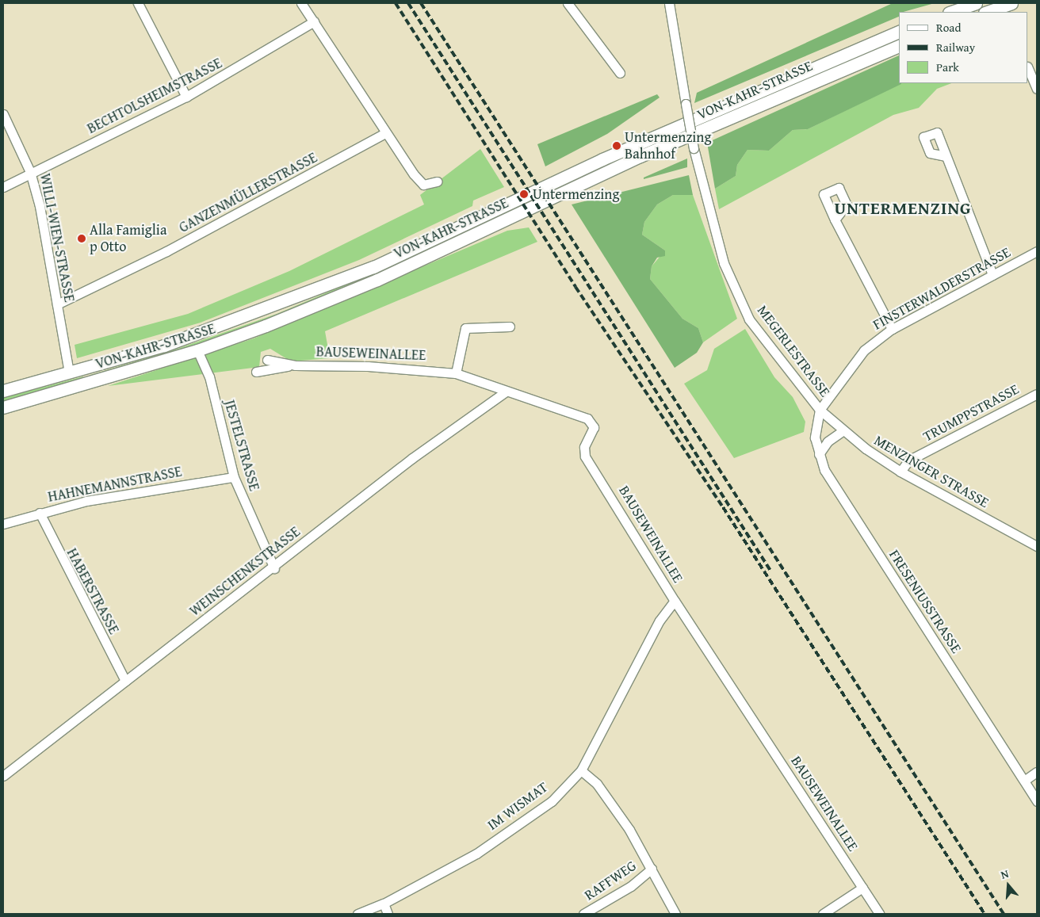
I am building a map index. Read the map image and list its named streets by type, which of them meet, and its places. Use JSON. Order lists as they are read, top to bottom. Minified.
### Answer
{"streets":{"main road":["VON-KAHR-STRASSE"],"street":["BECHTOLSHEIMSTRASSE","GANZENMÜLLERSTRASSE","WILLI-WIEN-STRASSE","FINSTERWALDERSTRASSE","MEGERLESTRASSE","BAUSEWEINALLEE","TRUMPPSTRASSE","JESTELSTRASSE","MENZINGER STRASSE","HAHNEMANNSTRASSE","WEINSCHENKSTRASSE","HABERSTRASSE","FRESENIUSSTRASSE","IM WISMAT","RAFFWEG"]},"crossings":[["VON-KAHR-STRASSE","WILLI-WIEN-STRASSE"],["VON-KAHR-STRASSE","JESTELSTRASSE"],["BECHTOLSHEIMSTRASSE","WILLI-WIEN-STRASSE"],["GANZENMÜLLERSTRASSE","WILLI-WIEN-STRASSE"],["FINSTERWALDERSTRASSE","MEGERLESTRASSE"],["FINSTERWALDERSTRASSE","MENZINGER STRASSE"],["FINSTERWALDERSTRASSE","FRESENIUSSTRASSE"],["MEGERLESTRASSE","MENZINGER STRASSE"],["MEGERLESTRASSE","FRESENIUSSTRASSE"],["BAUSEWEINALLEE","WEINSCHENKSTRASSE"],["BAUSEWEINALLEE","IM WISMAT"],["TRUMPPSTRASSE","MENZINGER STRASSE"],["JESTELSTRASSE","HAHNEMANNSTRASSE"],["JESTELSTRASSE","WEINSCHENKSTRASSE"],["MENZINGER STRASSE","FRESENIUSSTRASSE"],["HAHNEMANNSTRASSE","HABERSTRASSE"],["WEINSCHENKSTRASSE","HABERSTRASSE"]],"districts":["UNTERMENZING"],"places":["Untermenzing Bahnhof","Untermenzing","Alla Famiglia p Otto"],"legend":["Road","Railway","Park"],"north":"top"}
